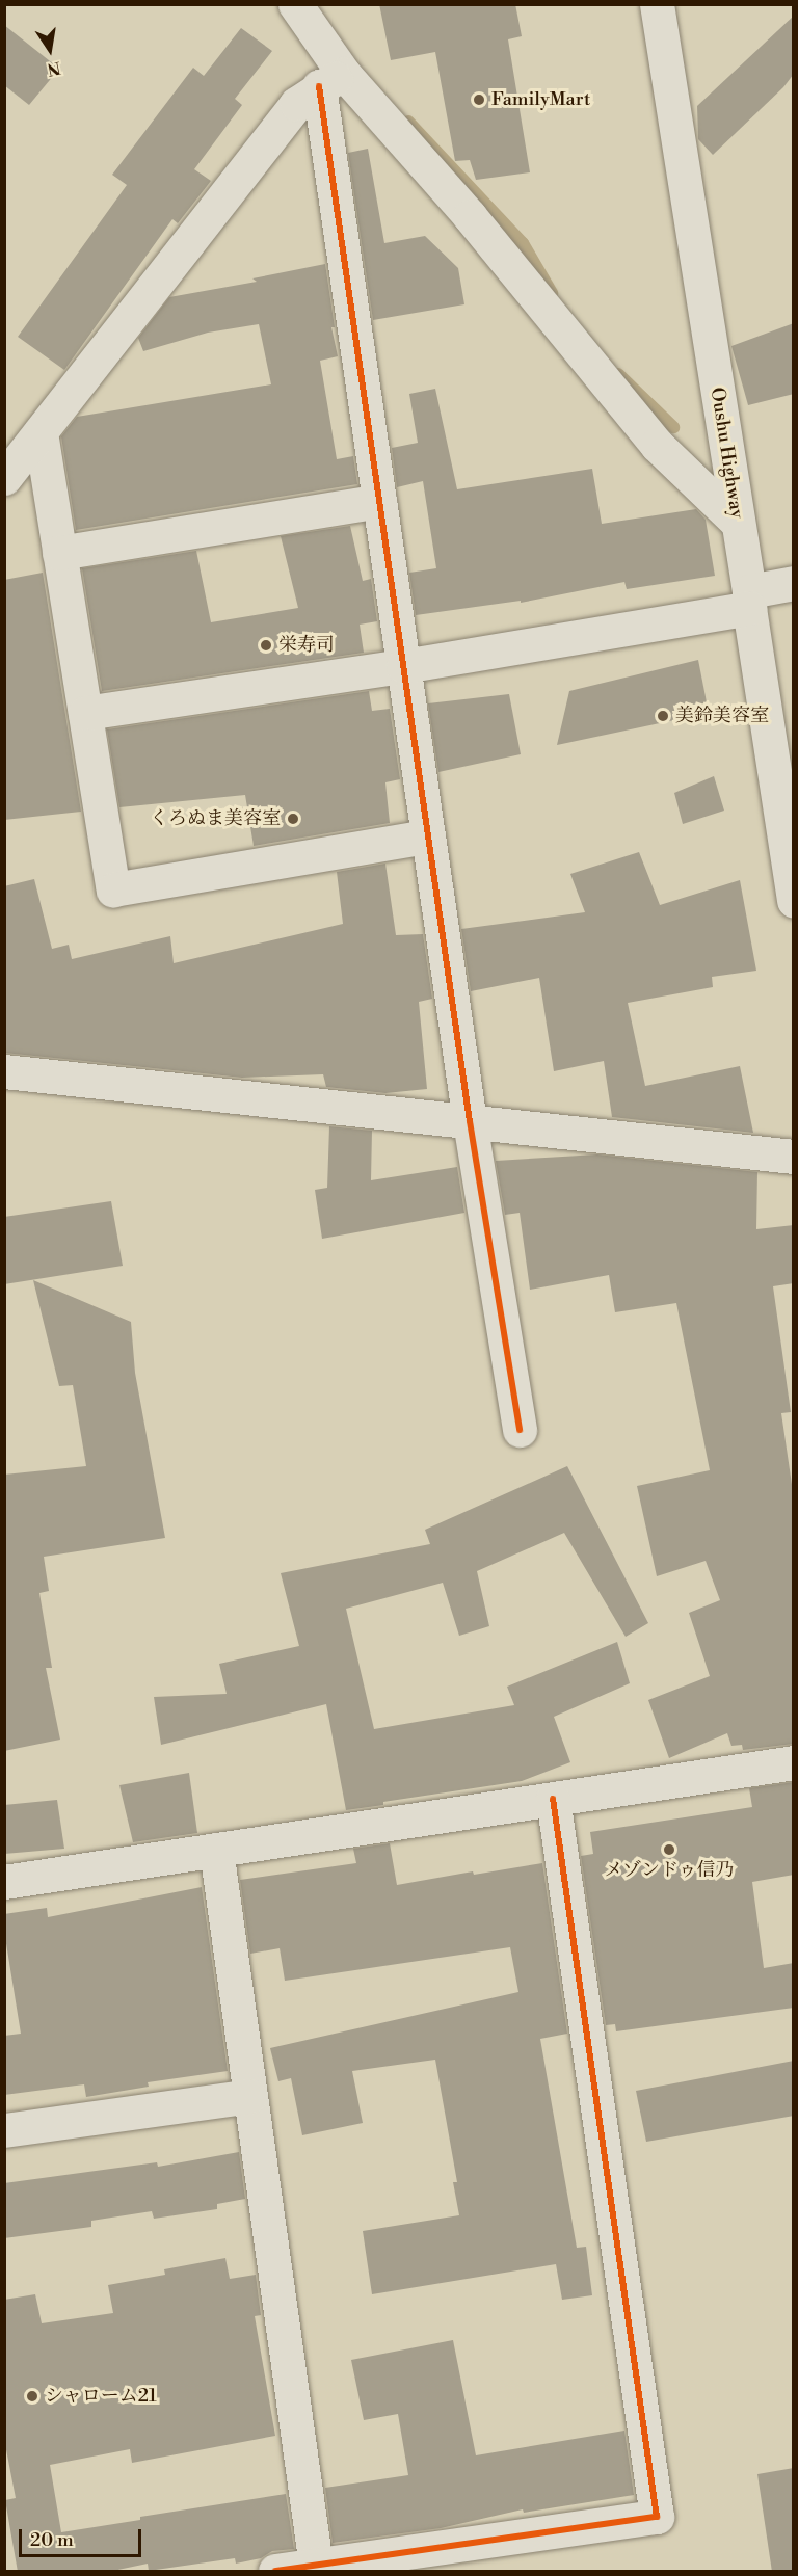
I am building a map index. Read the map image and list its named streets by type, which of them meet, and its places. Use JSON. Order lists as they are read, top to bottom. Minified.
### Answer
{"streets":{"street":["Oushu Highway"]},"places":["FamilyMart","栄寿司","美鈴美容室","くろぬま美容室","メゾンドゥ信乃","シャローム21"],"scale_bar":"20 m","north":"bottom"}
